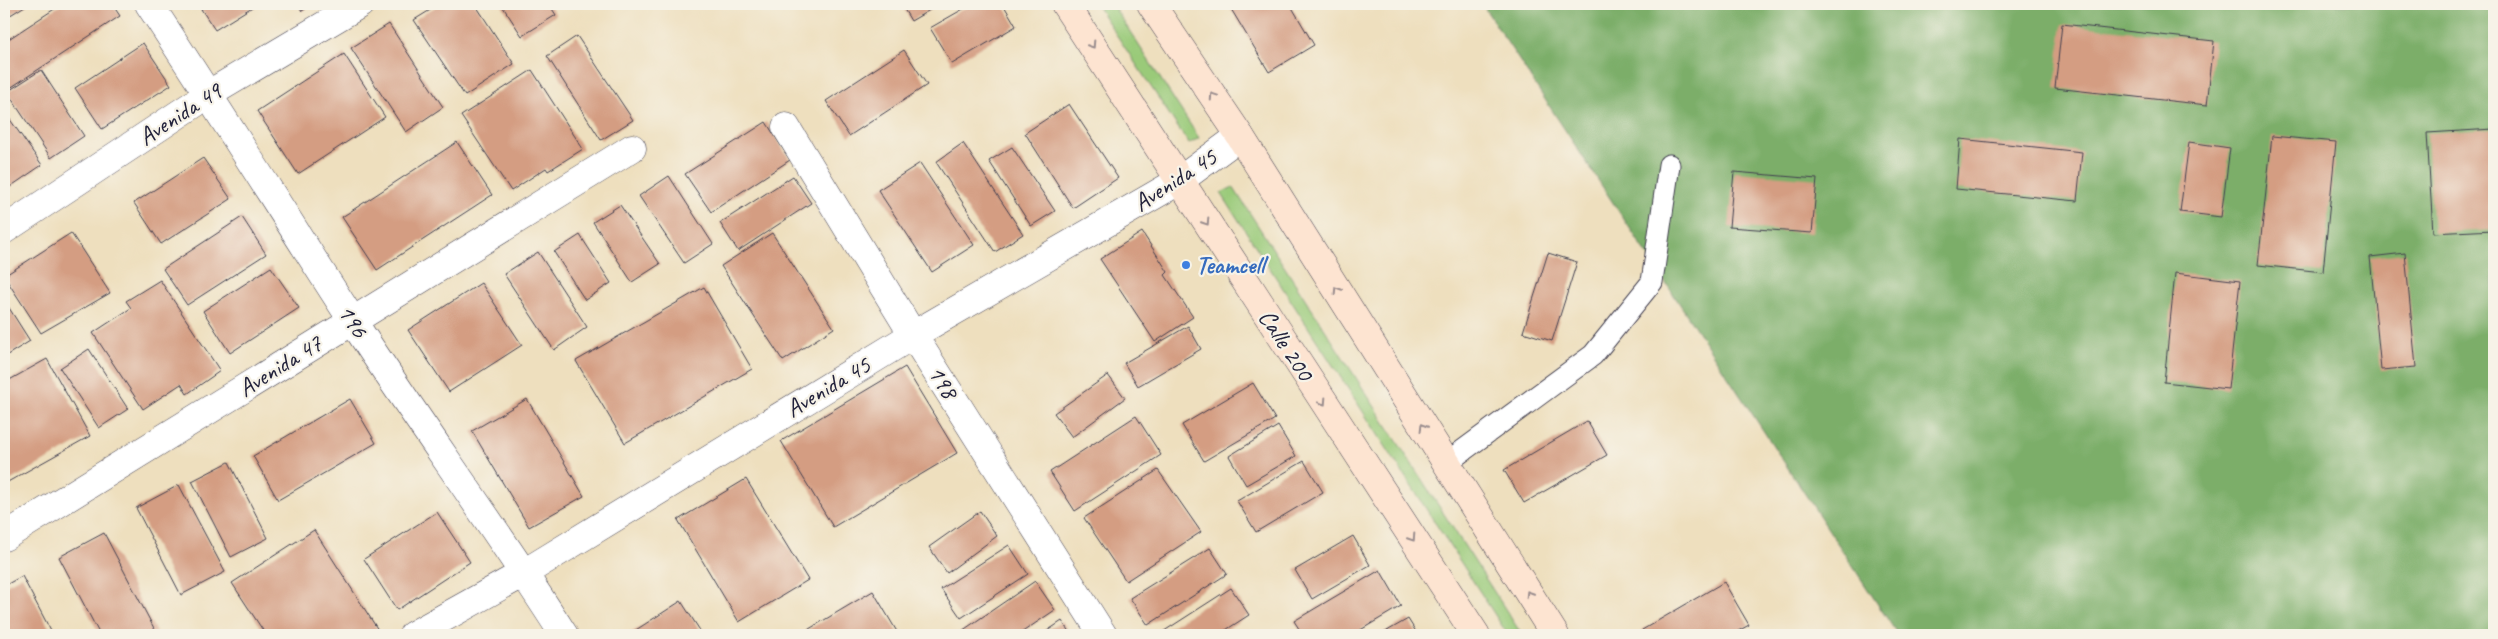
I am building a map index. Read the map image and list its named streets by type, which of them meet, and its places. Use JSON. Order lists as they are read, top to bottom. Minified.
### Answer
{"streets":{"main road":["Calle 200"],"street":["Avenida 49","Avenida 45","196","Avenida 47","198"]},"crossings":[["Avenida 49","196"],["Avenida 45","196"],["Avenida 45","Calle 200"],["Avenida 45","198"],["196","Avenida 47"]],"places":["Teamcell"]}
